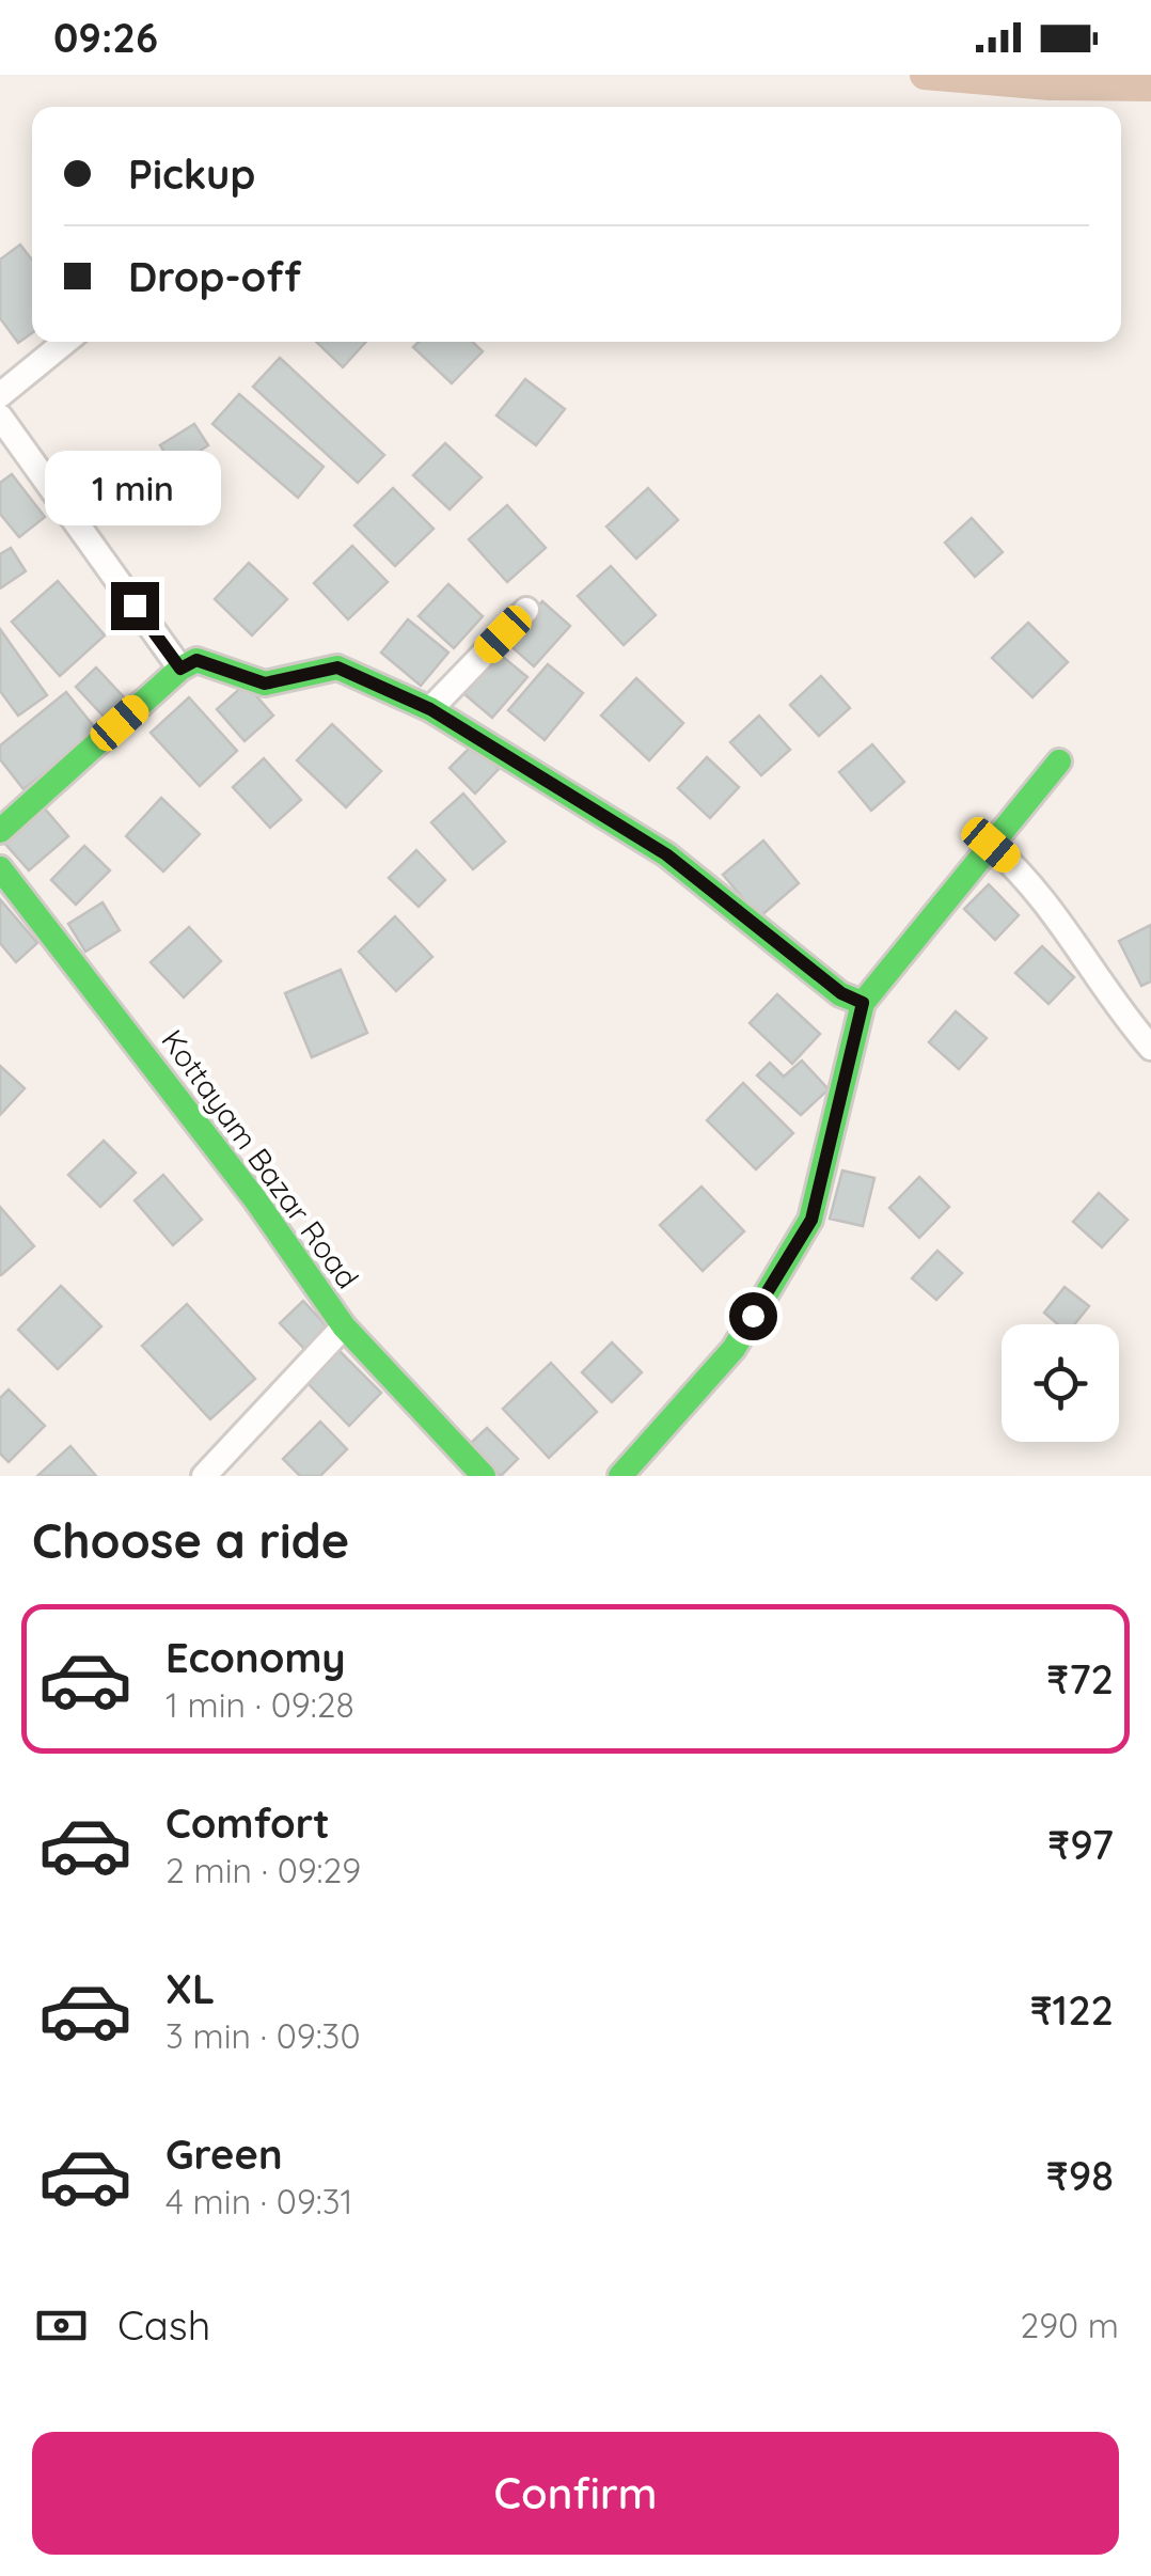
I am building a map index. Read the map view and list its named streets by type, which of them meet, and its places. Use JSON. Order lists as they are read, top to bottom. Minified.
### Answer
{"streets":{"street":["Kottayam Bazar Road"]},"page":{"status":"09:26","banner":["Pickup","Drop-off"],"bubble":"1 min","heading":"Choose a ride","list":[{"name":"Economy","note":"1 min · 09:28","value":"₹72"},{"name":"Comfort","note":"2 min · 09:29","value":"₹97"},{"name":"XL","note":"3 min · 09:30","value":"₹122"},{"name":"Green","note":"4 min · 09:31","value":"₹98"}],"pay":["Cash","290 m"],"buttons":"Confirm"}}
